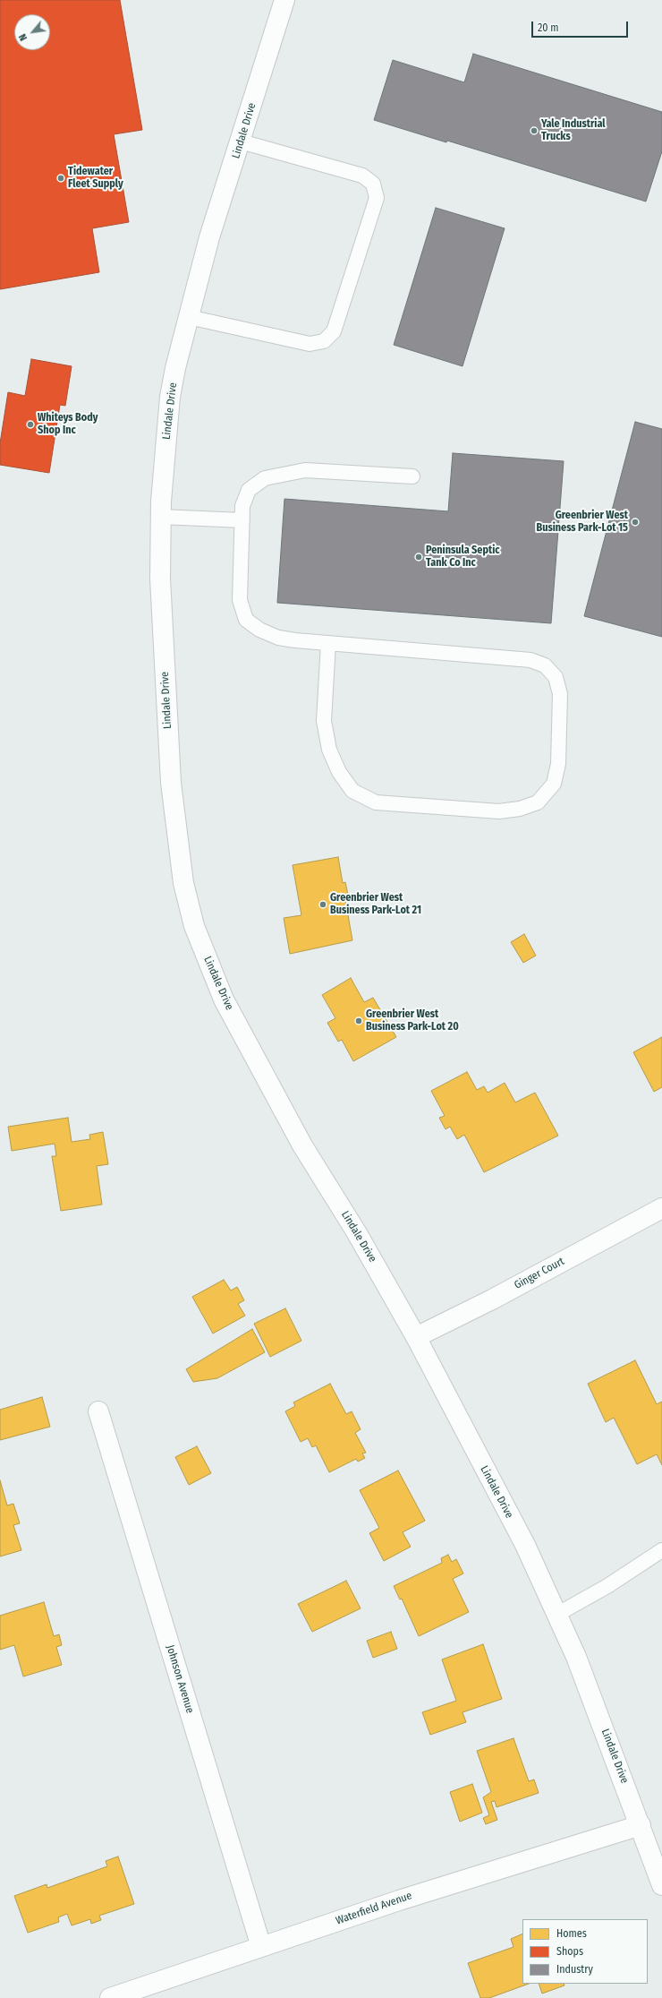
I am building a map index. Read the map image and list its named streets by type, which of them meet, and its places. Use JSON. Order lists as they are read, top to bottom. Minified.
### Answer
{"streets":{"street":["Lindale Drive","Ginger Court","Johnson Avenue","Waterfield Avenue"]},"crossings":[["Lindale Drive","Ginger Court"],["Lindale Drive","Waterfield Avenue"],["Johnson Avenue","Waterfield Avenue"]],"places":["Yale Industrial Trucks","Tidewater Fleet Supply","Whiteys Body Shop Inc","Greenbrier West Business Park-Lot 15","Peninsula Septic Tank Co Inc","Greenbrier West Business Park-Lot 21","Greenbrier West Business Park-Lot 20"],"legend":["Homes","Shops","Industry"],"scale_bar":"20 m","north":"bottom left"}
